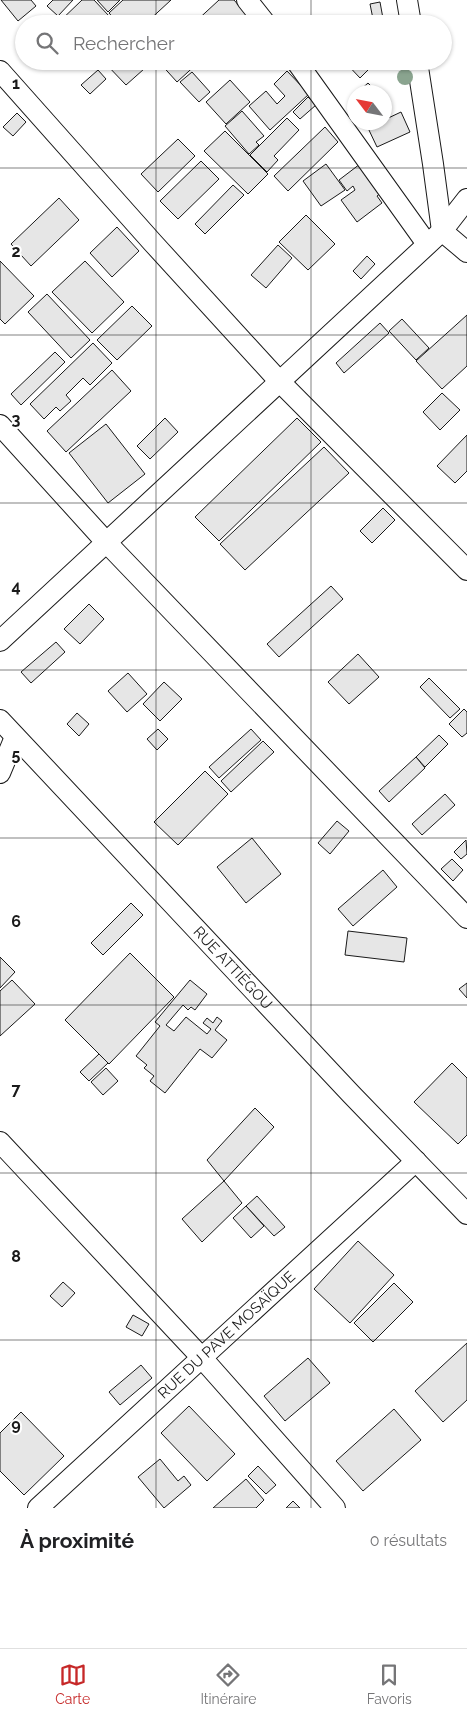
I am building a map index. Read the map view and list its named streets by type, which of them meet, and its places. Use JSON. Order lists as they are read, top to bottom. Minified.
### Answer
{"streets":{"street":["RUE ATTIÉGOU","RUE DU PAVE MOSAÏQUE"]},"crossings":[["RUE ATTIÉGOU","RUE DU PAVE MOSAÏQUE"]],"north":"top left","page":{"search":"Rechercher","heading":["À proximité","0 résultats"],"nav":["Carte","Itinéraire","Favoris"]},"grid":{"rows":["1","2","3","4","5","6","7","8","9"]}}
